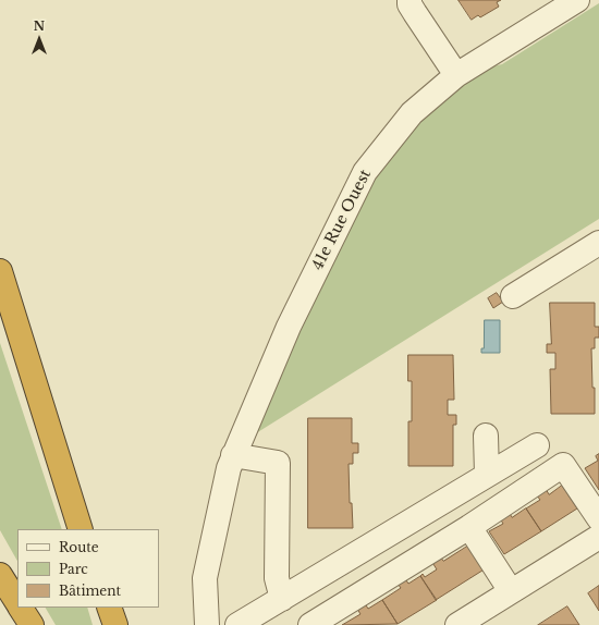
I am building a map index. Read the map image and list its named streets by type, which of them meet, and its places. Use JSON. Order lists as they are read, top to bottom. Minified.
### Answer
{"streets":{"street":["41e Rue Ouest"]},"legend":["Route","Parc","Bâtiment"],"north":"top"}
